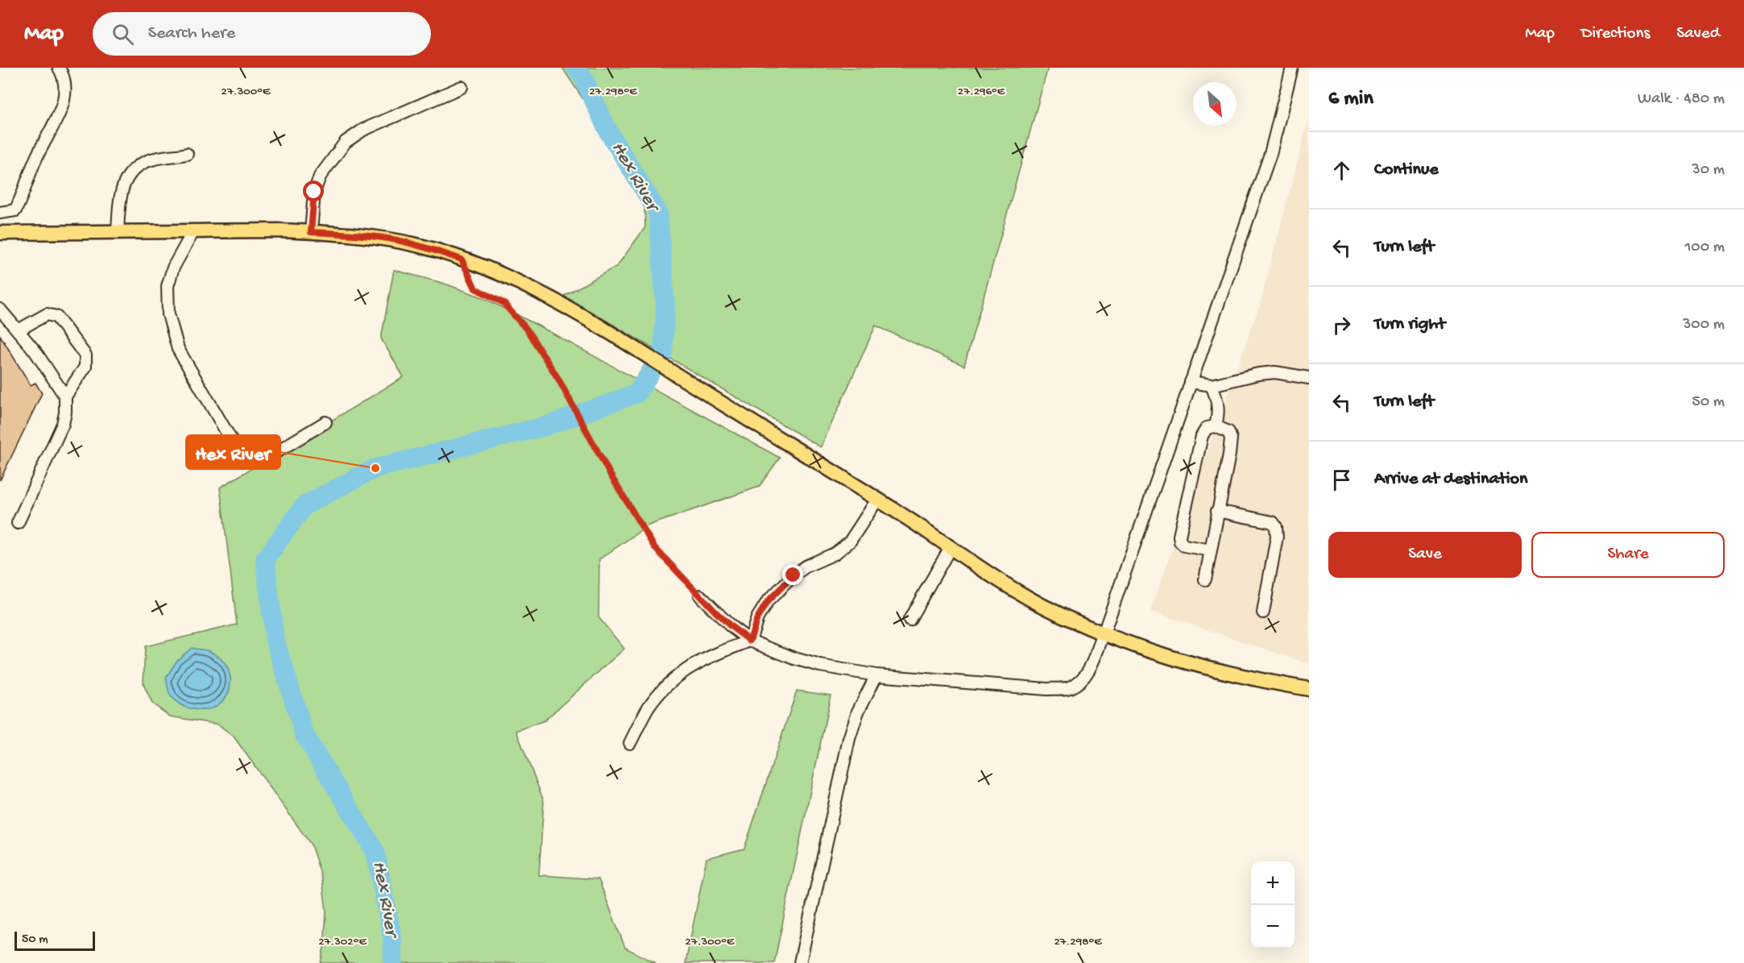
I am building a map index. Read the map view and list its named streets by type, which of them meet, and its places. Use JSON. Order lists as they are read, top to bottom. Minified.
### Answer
{"water":["Hex River"],"places":["Hex River"],"scale_bar":"50 m","north":"bottom right","page":{"header":"Map","search":"Search here","nav":["Map","Directions","Saved"],"heading":["6 min","Walk · 480 m"],"list":[["Continue","30 m"],["Turn left","100 m"],["Turn right","300 m"],["Turn left","50 m"],"Arrive at destination"],"buttons":["Save","Share"],"map_buttons":["+","−"],"scale":"50 m"},"coordinates":["27.300°E","27.298°E","27.296°E","27.302°E"]}
